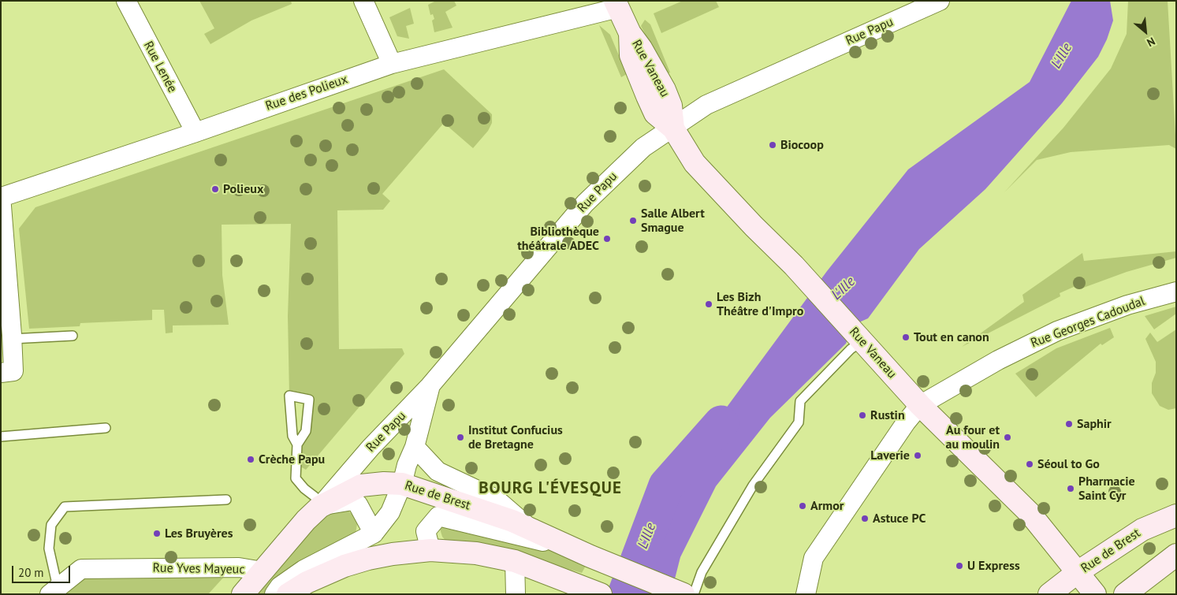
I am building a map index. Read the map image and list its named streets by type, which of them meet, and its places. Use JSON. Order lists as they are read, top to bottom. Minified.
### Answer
{"streets":{"main road":["Rue Vaneau","Rue de Brest"],"street":["Rue Papu","Rue Lenée","Rue des Polieux","Rue Georges Cadoudal","Rue Yves Mayeuc"]},"crossings":[["Rue Papu","Rue Vaneau"],["Rue Papu","Rue de Brest"],["Rue Lenée","Rue des Polieux"],["Rue Vaneau","Rue des Polieux"],["Rue Vaneau","Rue Georges Cadoudal"],["Rue Vaneau","Rue de Brest"],["Rue de Brest","Rue Yves Mayeuc"]],"districts":["BOURG L'ÉVESQUE"],"water":["L'Ille"],"places":["Biocoop","Polieux","Salle Albert Smague","Bibliothèque théâtrale ADEC","Les Bizh Théâtre d'Impro","Tout en canon","Rustin","Saphir","Institut Confucius de Bretagne","Au four et au moulin","Laverie","Crèche Papu","Séoul to Go","Pharmacie Saint Cyr","Armor","Astuce PC","Les Bruyères","U Express"],"scale_bar":"20 m","north":"bottom right"}
